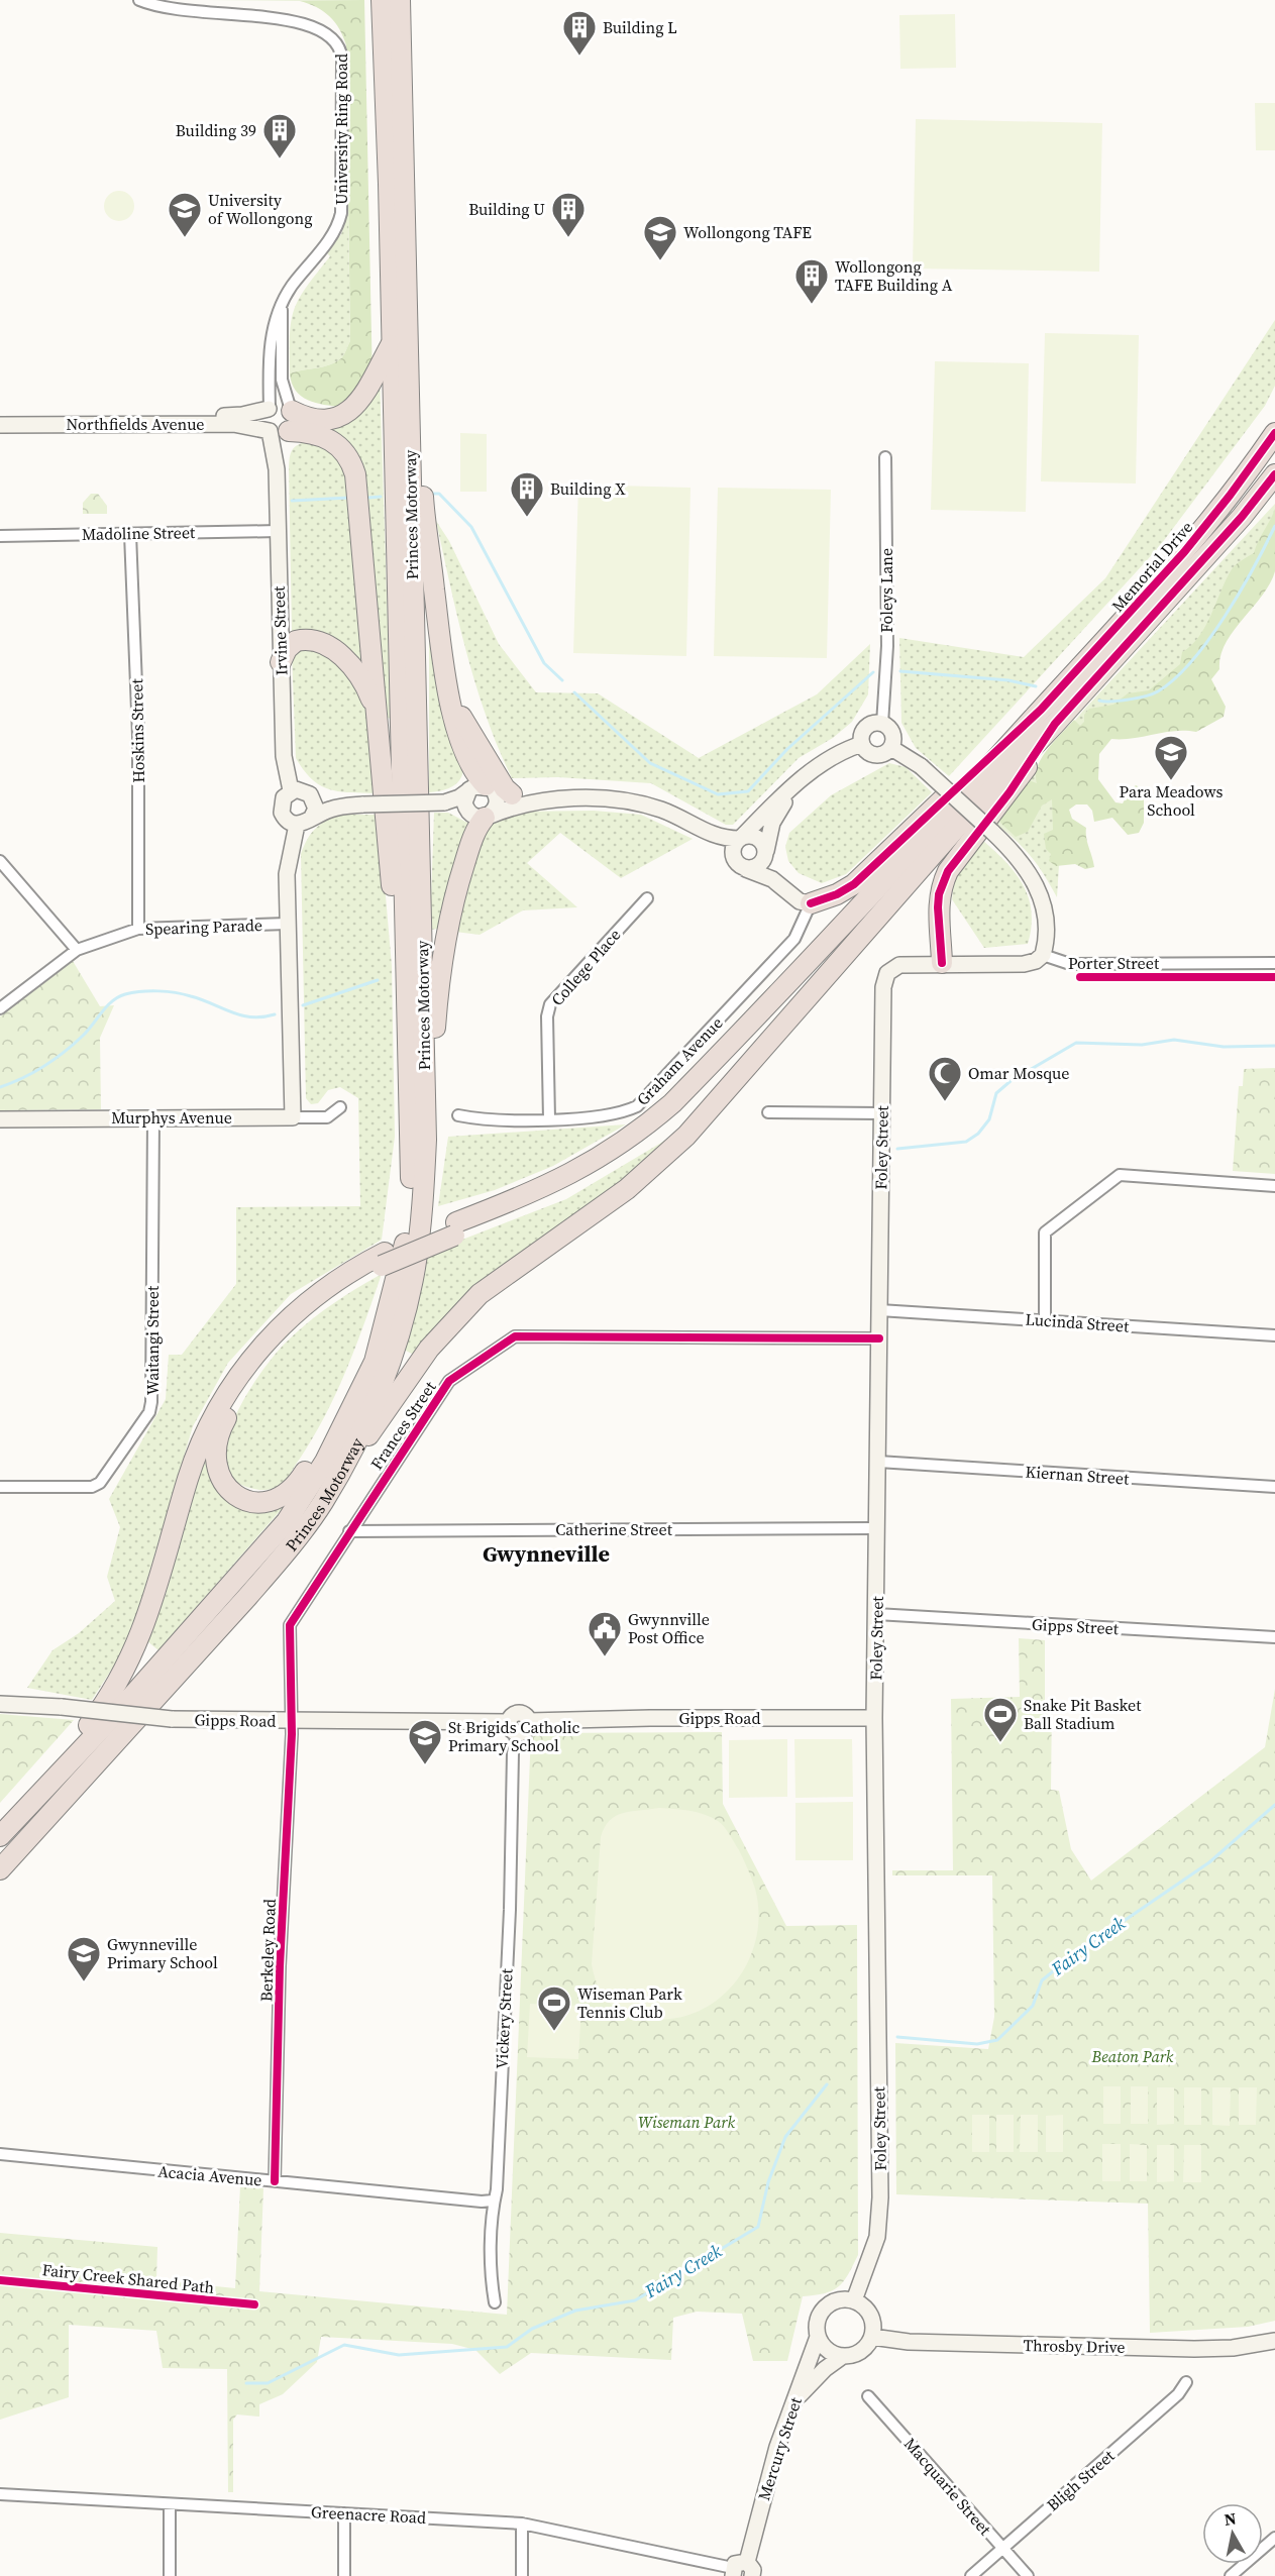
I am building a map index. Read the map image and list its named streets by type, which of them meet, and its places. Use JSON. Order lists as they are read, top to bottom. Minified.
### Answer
{"streets":{"highway":["Princes Motorway","Memorial Drive"],"main road":["Northfields Avenue","Irvine Street","Murphys Avenue","Foley Street","Gipps Road","Throsby Drive","Mercury Street"],"street":["University Ring Road","Madoline Street","Foleys Lane","Hoskins Street","Spearing Parade","Porter Street","College Place","Graham Avenue","Lucinda Street","Waitangi Street","Frances Street","Kiernan Street","Catherine Street","Gipps Street","Berkeley Road","Vickery Street","Acacia Avenue","Bligh Street","Macquarie Street","Greenacre Road"],"cycle path":["Fairy Creek Shared Path"]},"crossings":[["University Ring Road","Northfields Avenue"],["University Ring Road","Irvine Street"],["Northfields Avenue","Irvine Street"],["Madoline Street","Irvine Street"],["Madoline Street","Hoskins Street"],["Hoskins Street","Spearing Parade"],["College Place","Graham Avenue"],["Murphys Avenue","Waitangi Street"],["Foley Street","Lucinda Street"],["Foley Street","Frances Street"],["Foley Street","Kiernan Street"],["Foley Street","Catherine Street"],["Foley Street","Gipps Street"],["Foley Street","Gipps Road"],["Foley Street","Throsby Drive"],["Foley Street","Mercury Street"],["Frances Street","Catherine Street"],["Frances Street","Gipps Road"],["Frances Street","Berkeley Road"],["Gipps Road","Berkeley Road"],["Gipps Road","Vickery Street"],["Berkeley Road","Acacia Avenue"],["Vickery Street","Acacia Avenue"],["Throsby Drive","Mercury Street"],["Mercury Street","Greenacre Road"],["Bligh Street","Macquarie Street"]],"districts":["Gwynneville"],"water":["Fairy Creek"],"parks":["Beaton Park","Wiseman Park"],"places":{"building":["Building L","Building 39","Building U","Wollongong TAFE Building A","Building X"],"school or university":["University of Wollongong","Wollongong TAFE","Para Meadows School","St Brigids Catholic Primary School","Gwynneville Primary School"],"mosque":["Omar Mosque"],"public building":["Gwynnville Post Office"],"sports":["Snake Pit Basket Ball Stadium","Wiseman Park Tennis Club"]},"north":"top"}
